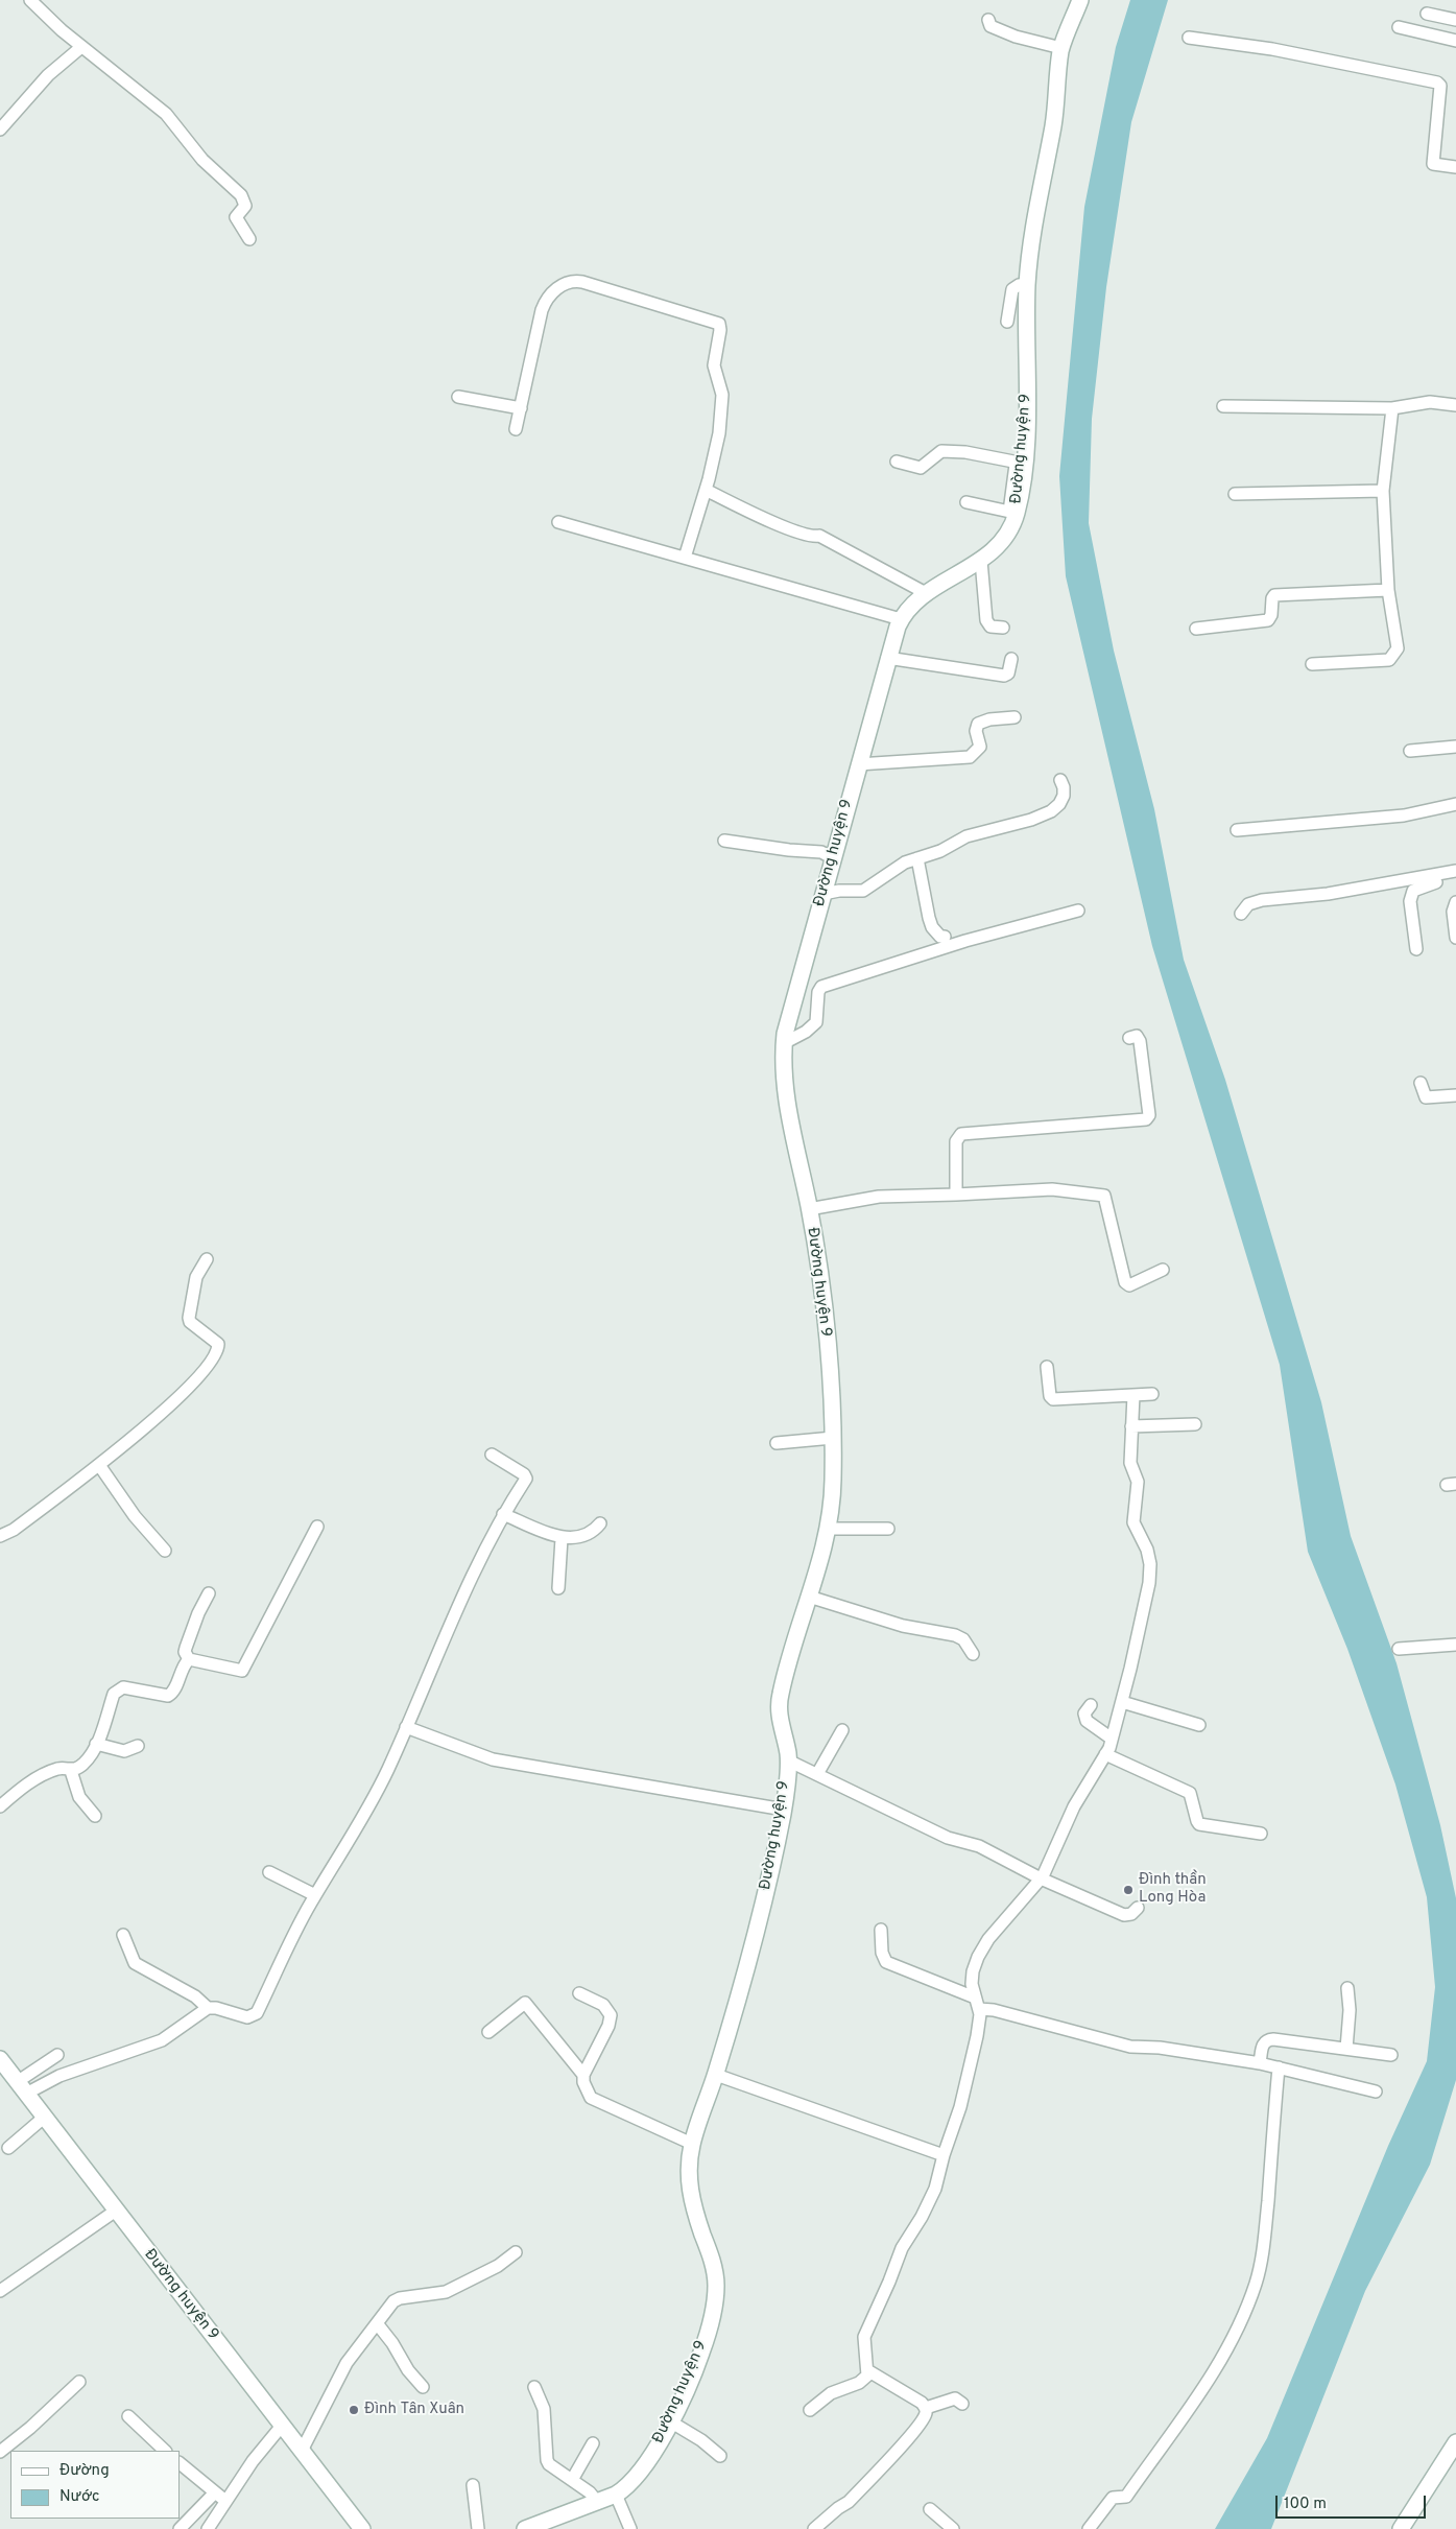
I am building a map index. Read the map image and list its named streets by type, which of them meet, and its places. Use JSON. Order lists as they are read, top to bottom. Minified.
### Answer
{"streets":{"street":["Đường huyện 9"]},"places":["Đình thần Long Hòa","Đình Tân Xuân"],"legend":["Đường","Nước"],"scale_bar":"100 m"}
